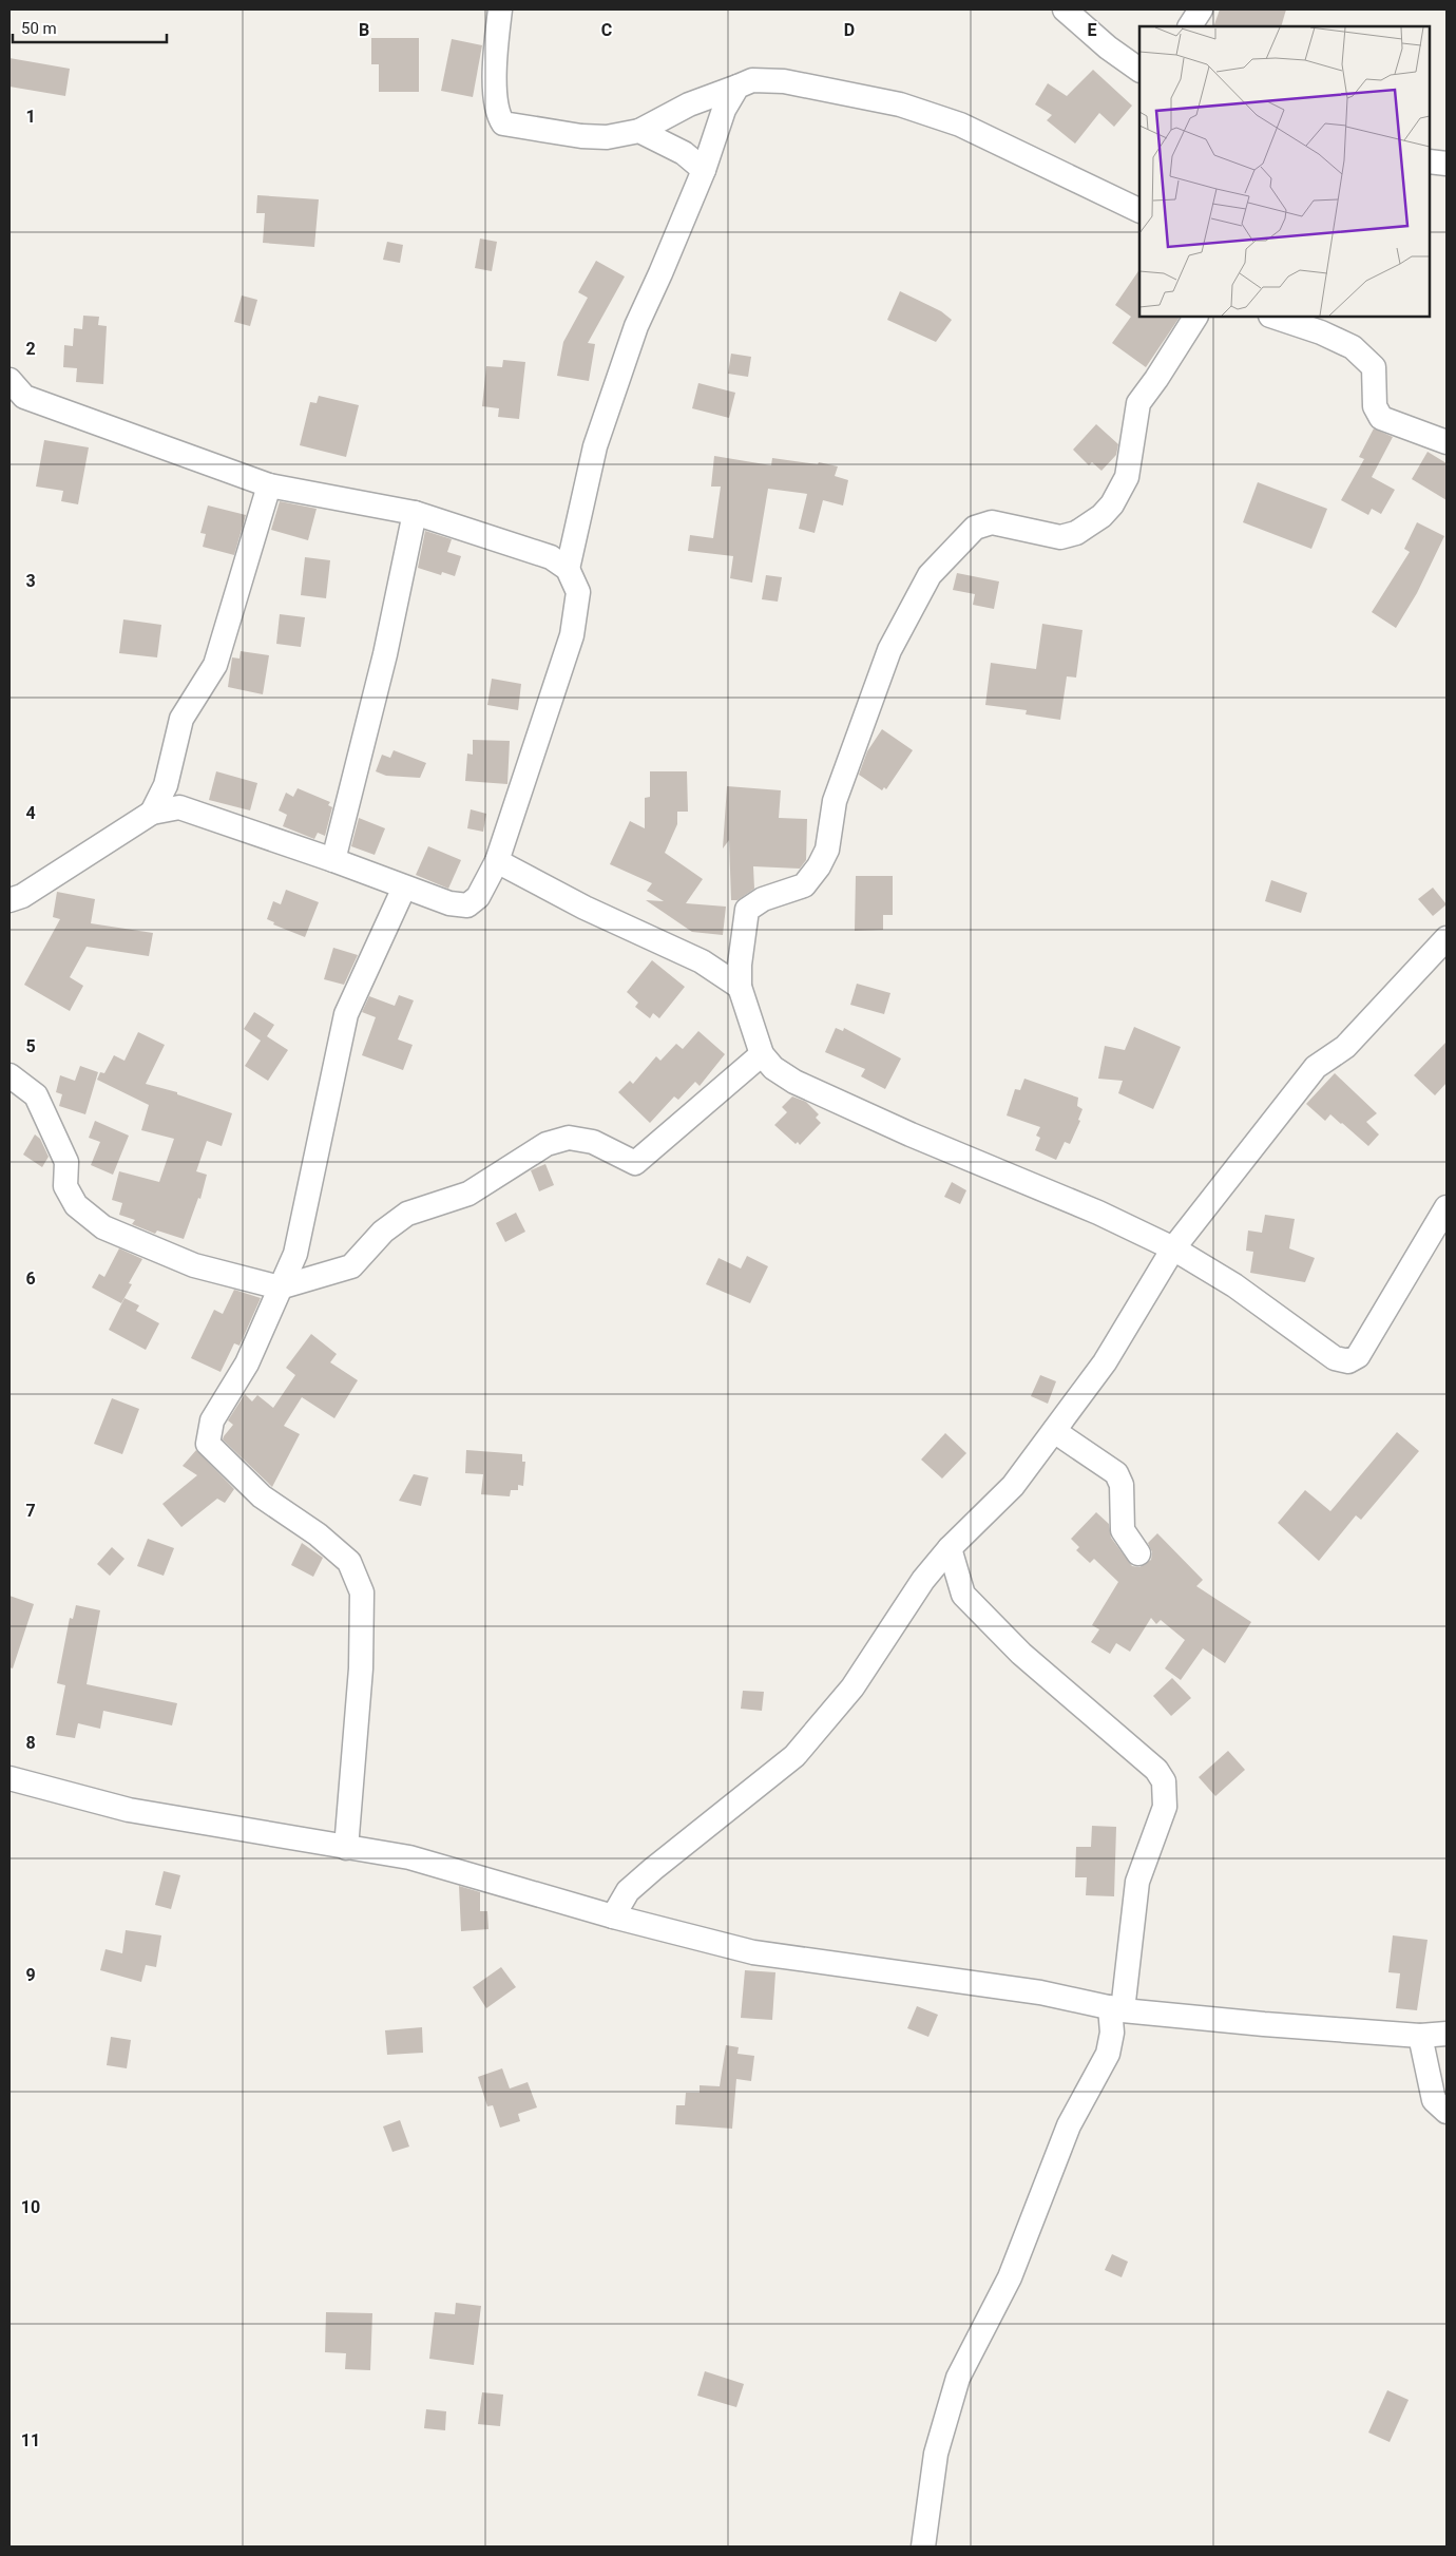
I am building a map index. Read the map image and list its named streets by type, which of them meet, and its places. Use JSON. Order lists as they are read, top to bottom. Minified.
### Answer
{"scale_bar":"50 m","grid":{"columns":["B","C","D","E"],"rows":["1","2","3","4","5","6","7","8","9","10","11"]}}
